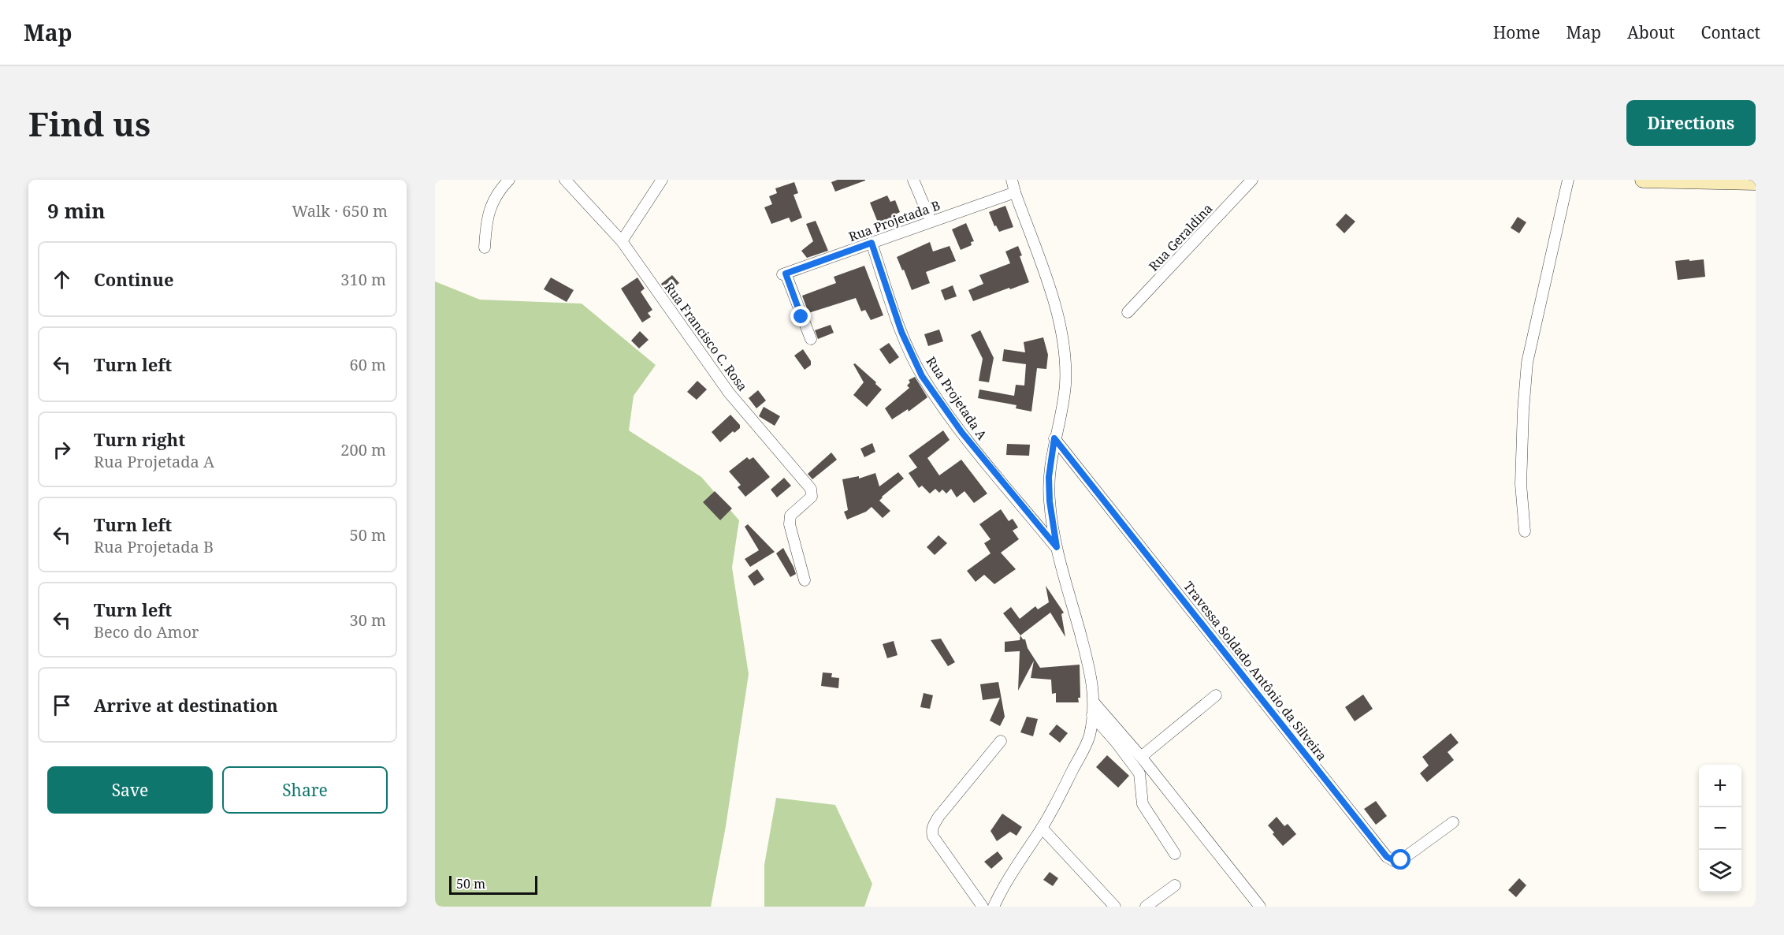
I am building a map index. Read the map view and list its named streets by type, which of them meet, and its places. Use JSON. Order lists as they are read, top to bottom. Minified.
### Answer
{"streets":{"street":["Rua Projetada B","Rua Geraldina","Rua Francisco C. Rosa","Rua Projetada A","Travessa Soldado Antônio da Silveira"]},"crossings":[["Rua Projetada B","Rua Projetada A"]],"scale_bar":"50 m","page":{"header":"Map","nav":["Home","Map","About","Contact"],"buttons":["Directions",["Save","Share"]],"title":"Find us","heading":["9 min","Walk · 650 m"],"list":[["Continue","310 m"],["Turn left","60 m"],["Turn right","Rua Projetada A","200 m"],["Turn left","Rua Projetada B","50 m"],["Turn left","Beco do Amor","30 m"],"Arrive at destination"],"map_buttons":["+","−"],"scale":"50 m"}}
